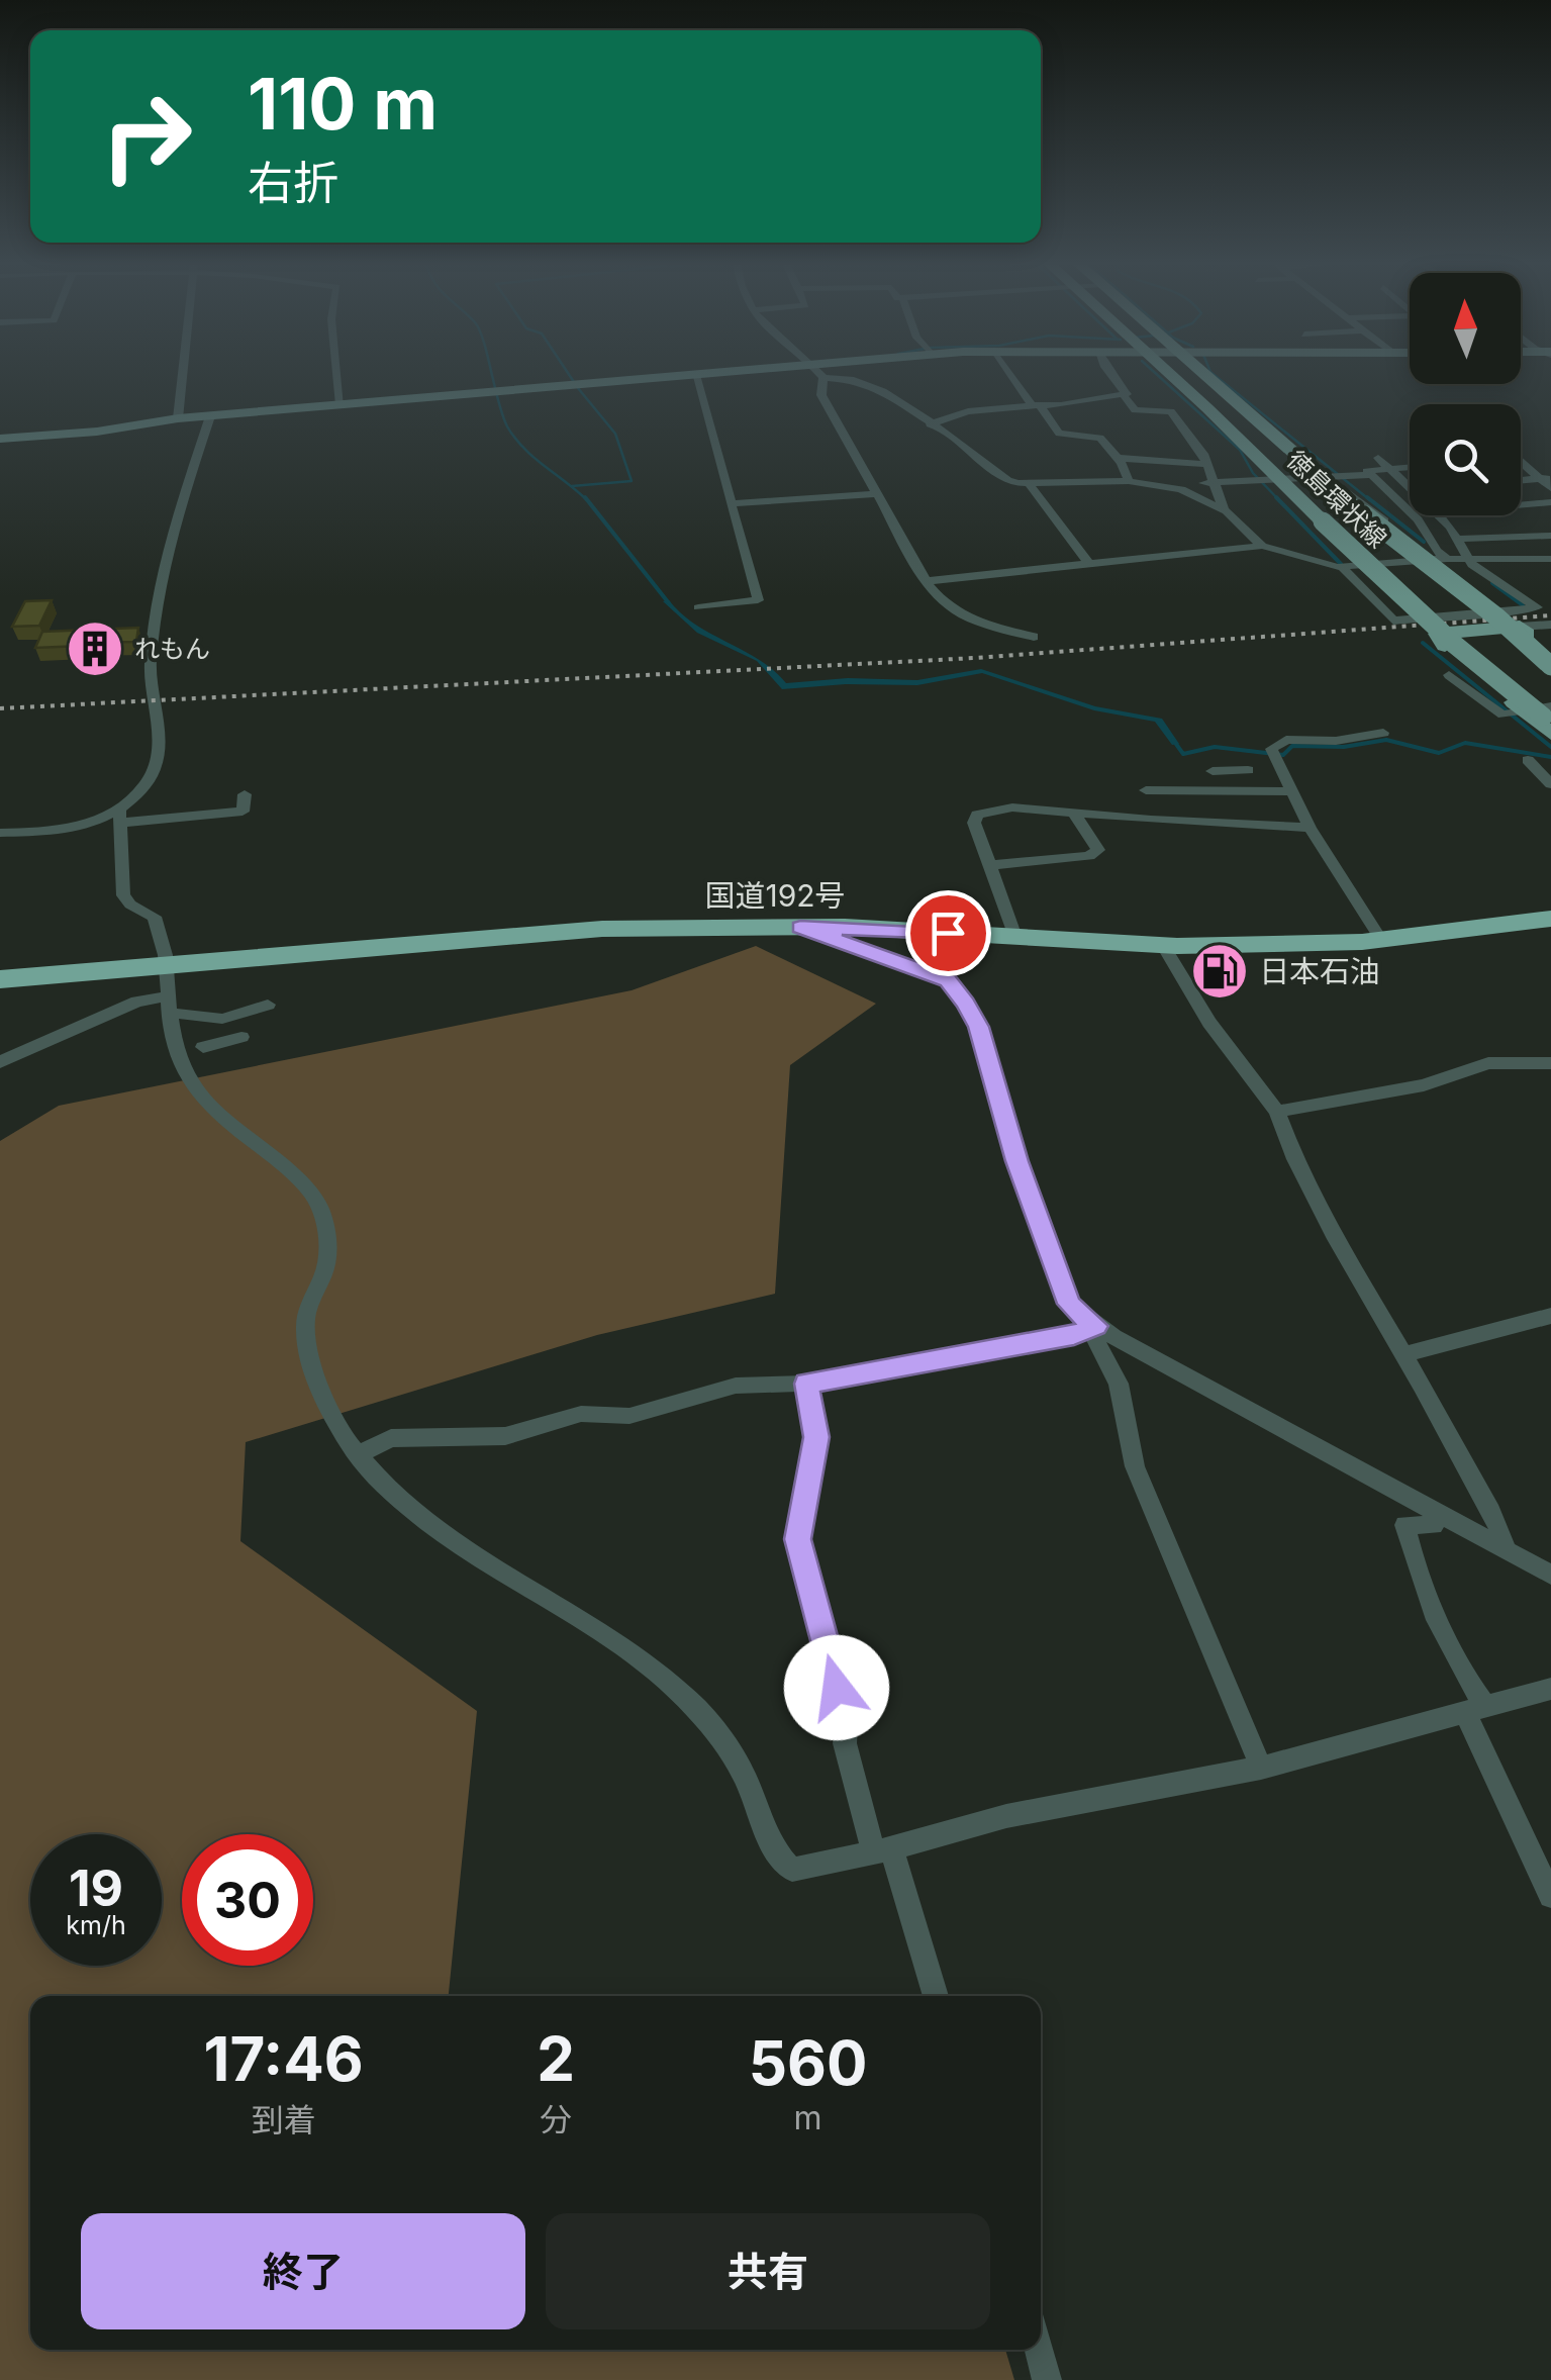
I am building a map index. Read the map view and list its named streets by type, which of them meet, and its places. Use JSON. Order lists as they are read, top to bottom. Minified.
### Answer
{"streets":{"highway":["国道192号"],"main road":["徳島環状線"]},"places":{"building":["れもん"],"fuel station":["日本石油"]},"north":"top","page":{"turn":["110 m","右折"],"speed":"19 km/h","limit":"30","eta":["17:46","到着","2","分","560","m"],"buttons":["終了","共有"]}}
